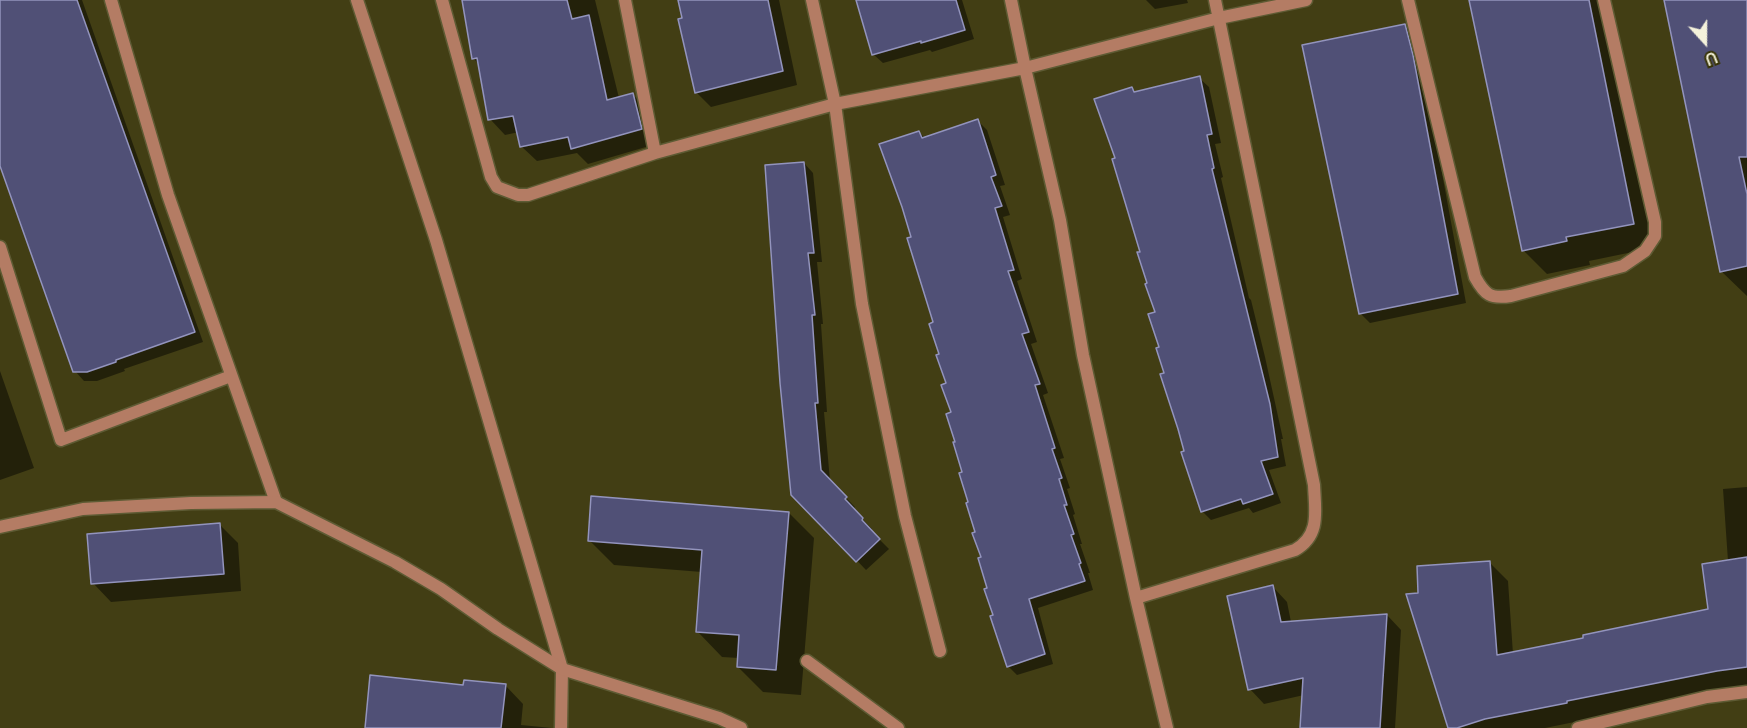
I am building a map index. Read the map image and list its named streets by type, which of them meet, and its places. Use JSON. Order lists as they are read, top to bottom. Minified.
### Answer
{"north":"bottom"}
